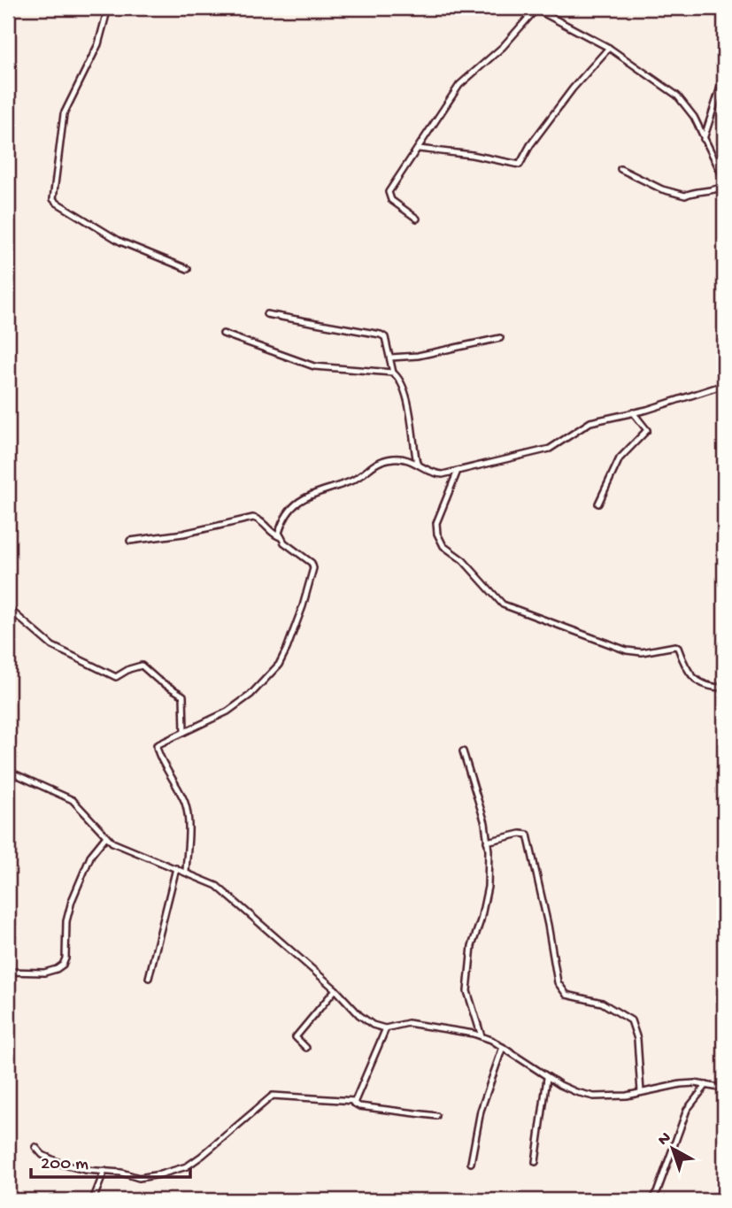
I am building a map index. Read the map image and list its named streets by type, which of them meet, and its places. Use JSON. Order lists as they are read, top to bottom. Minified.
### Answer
{"scale_bar":"200 m","north":"top left"}
